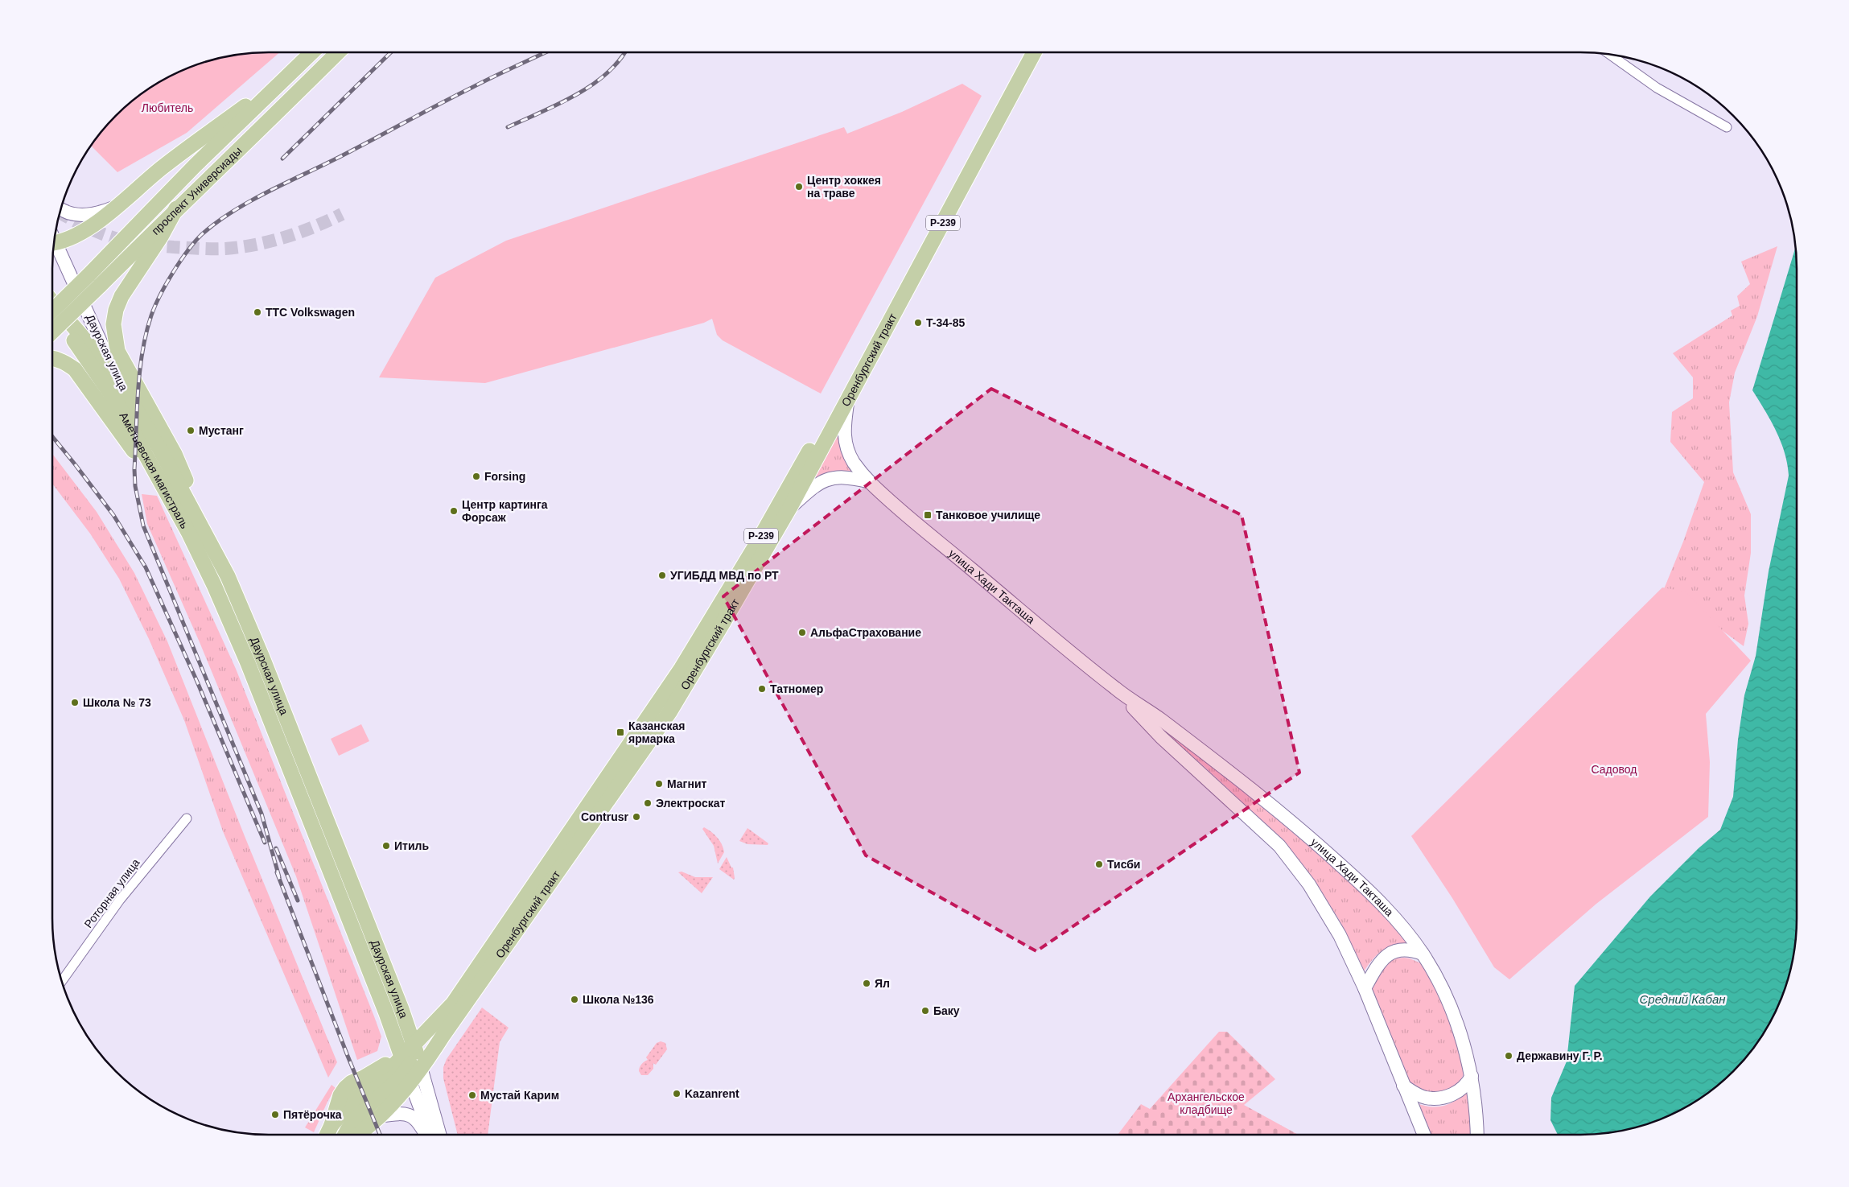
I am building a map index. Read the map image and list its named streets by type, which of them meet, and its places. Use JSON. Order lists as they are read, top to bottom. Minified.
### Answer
{"streets":{"main road":["проспект Универсиады","Р-239","Даурская улица","Оренбургский тракт","Аметьевская магистраль"],"street":["улица Хади Такташа","Роторная улица"]},"crossings":[["Даурская улица","Оренбургский тракт"],["Даурская улица","Аметьевская магистраль"],["Оренбургский тракт","улица Хади Такташа"]],"water":["Средний Кабан"],"parks":["Любитель","Садовод","Архангельское кладбище"],"places":{"other":["Центр хоккея на траве","ТТС Volkswagen","T-34-85","Мустанг","Forsing","Центр картинга Форсаж","УГИБДД МВД по РТ","АльфаСтрахование","Татномер","Школа № 73","Магнит","Электроскат","Contrusr","Итиль","Тисби","Ял","Школа №136","Баку","Державину Г. Р.","Kazanrent","Мустай Карим","Пятёрочка"],"transit":["Танковое училище","Казанская ярмарка"]}}
